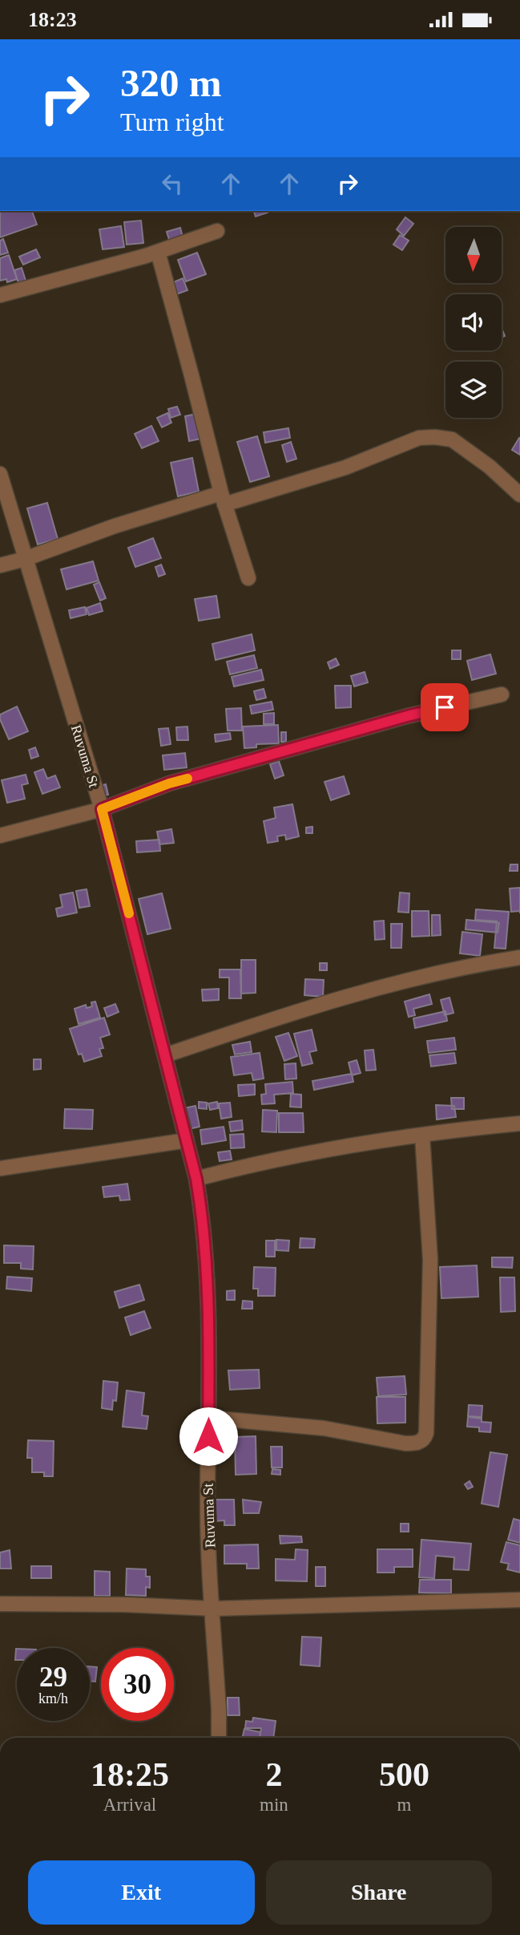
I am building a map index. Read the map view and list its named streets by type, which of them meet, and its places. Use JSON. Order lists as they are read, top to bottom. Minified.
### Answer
{"streets":{"street":["Ruvuma St"]},"north":"bottom","page":{"status":"18:23","turn":["320 m","Turn right"],"speed":"29 km/h","limit":"30","eta":["18:25","Arrival","2","min","500","m"],"buttons":["Exit","Share"]}}
